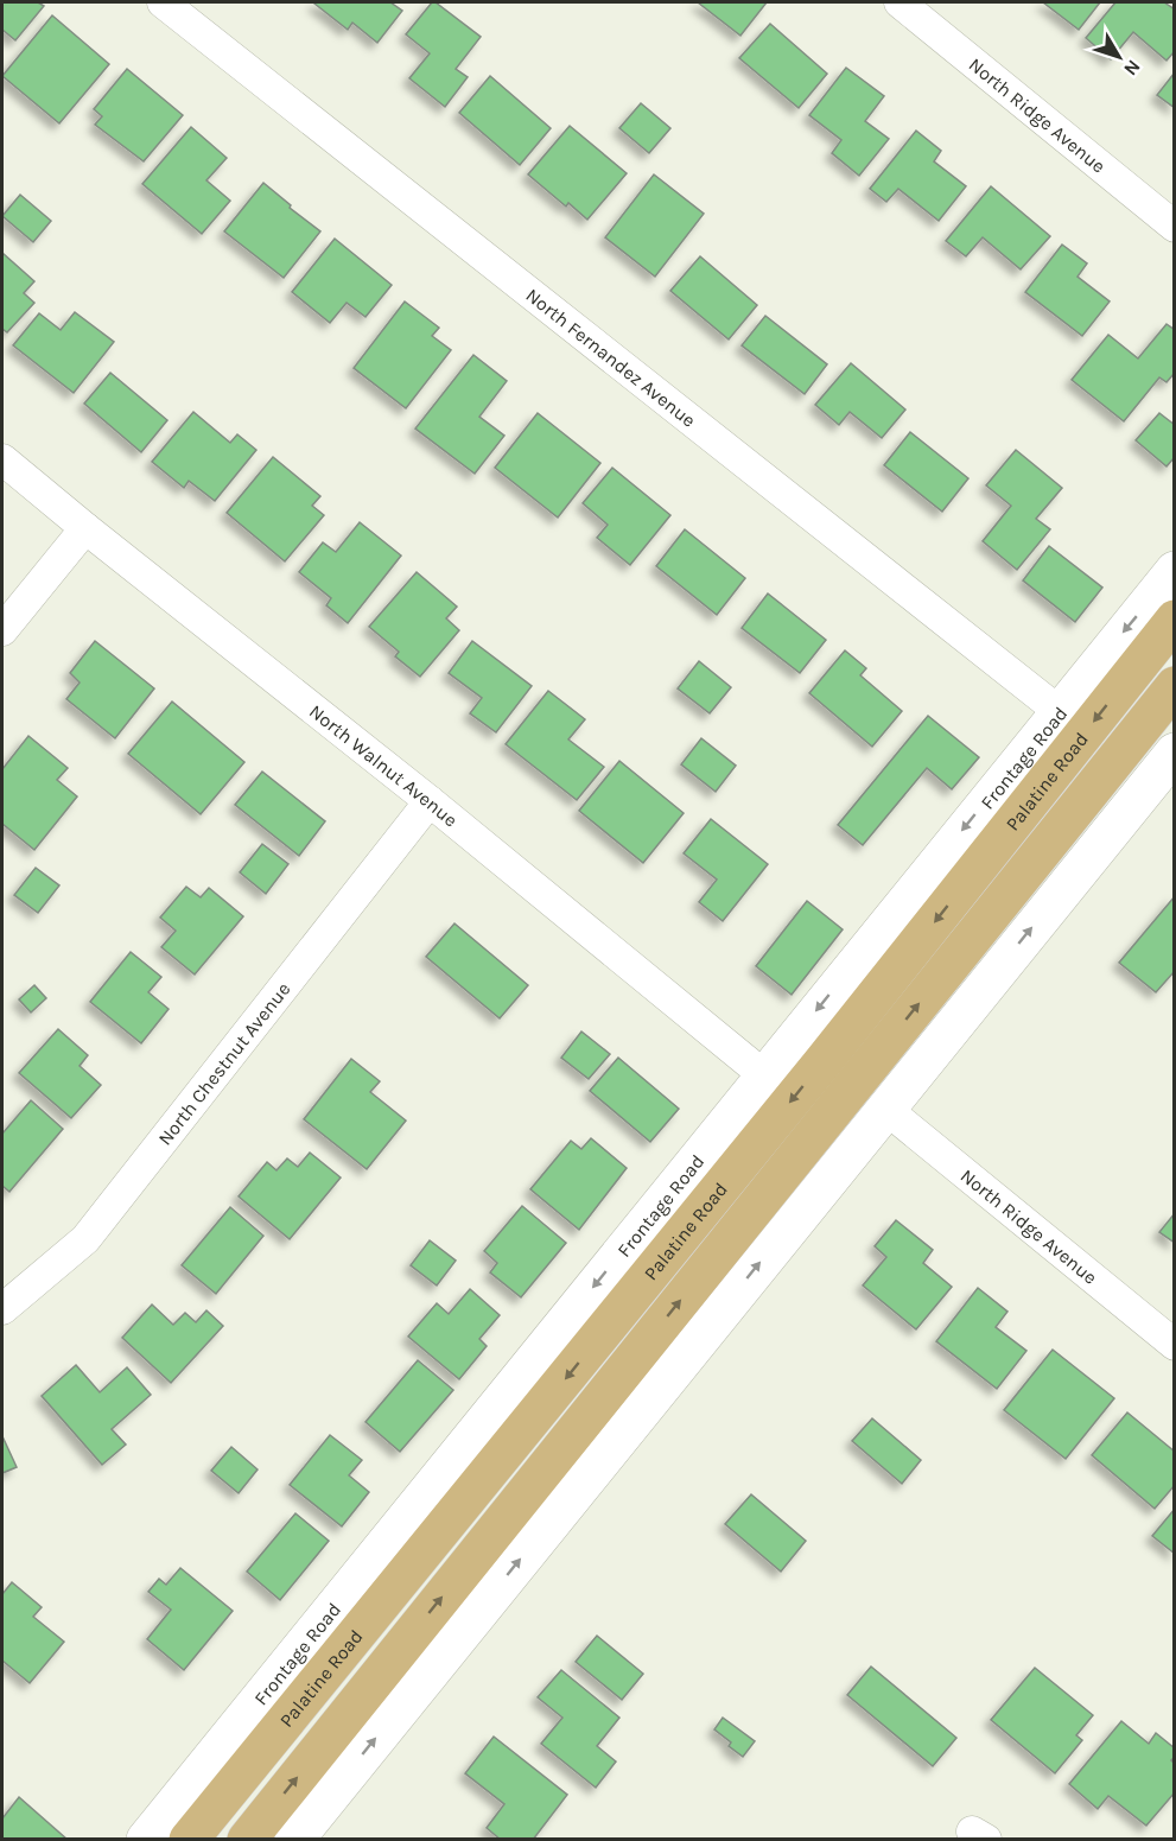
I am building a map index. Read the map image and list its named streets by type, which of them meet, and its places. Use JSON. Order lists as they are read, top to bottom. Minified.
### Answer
{"streets":{"highway":["Palatine Road"],"street":["North Ridge Avenue","North Fernandez Avenue","Frontage Road","North Walnut Avenue","North Chestnut Avenue"]},"crossings":[["North Fernandez Avenue","Frontage Road"],["Frontage Road","North Walnut Avenue"],["North Walnut Avenue","North Chestnut Avenue"]],"north":"bottom right"}
